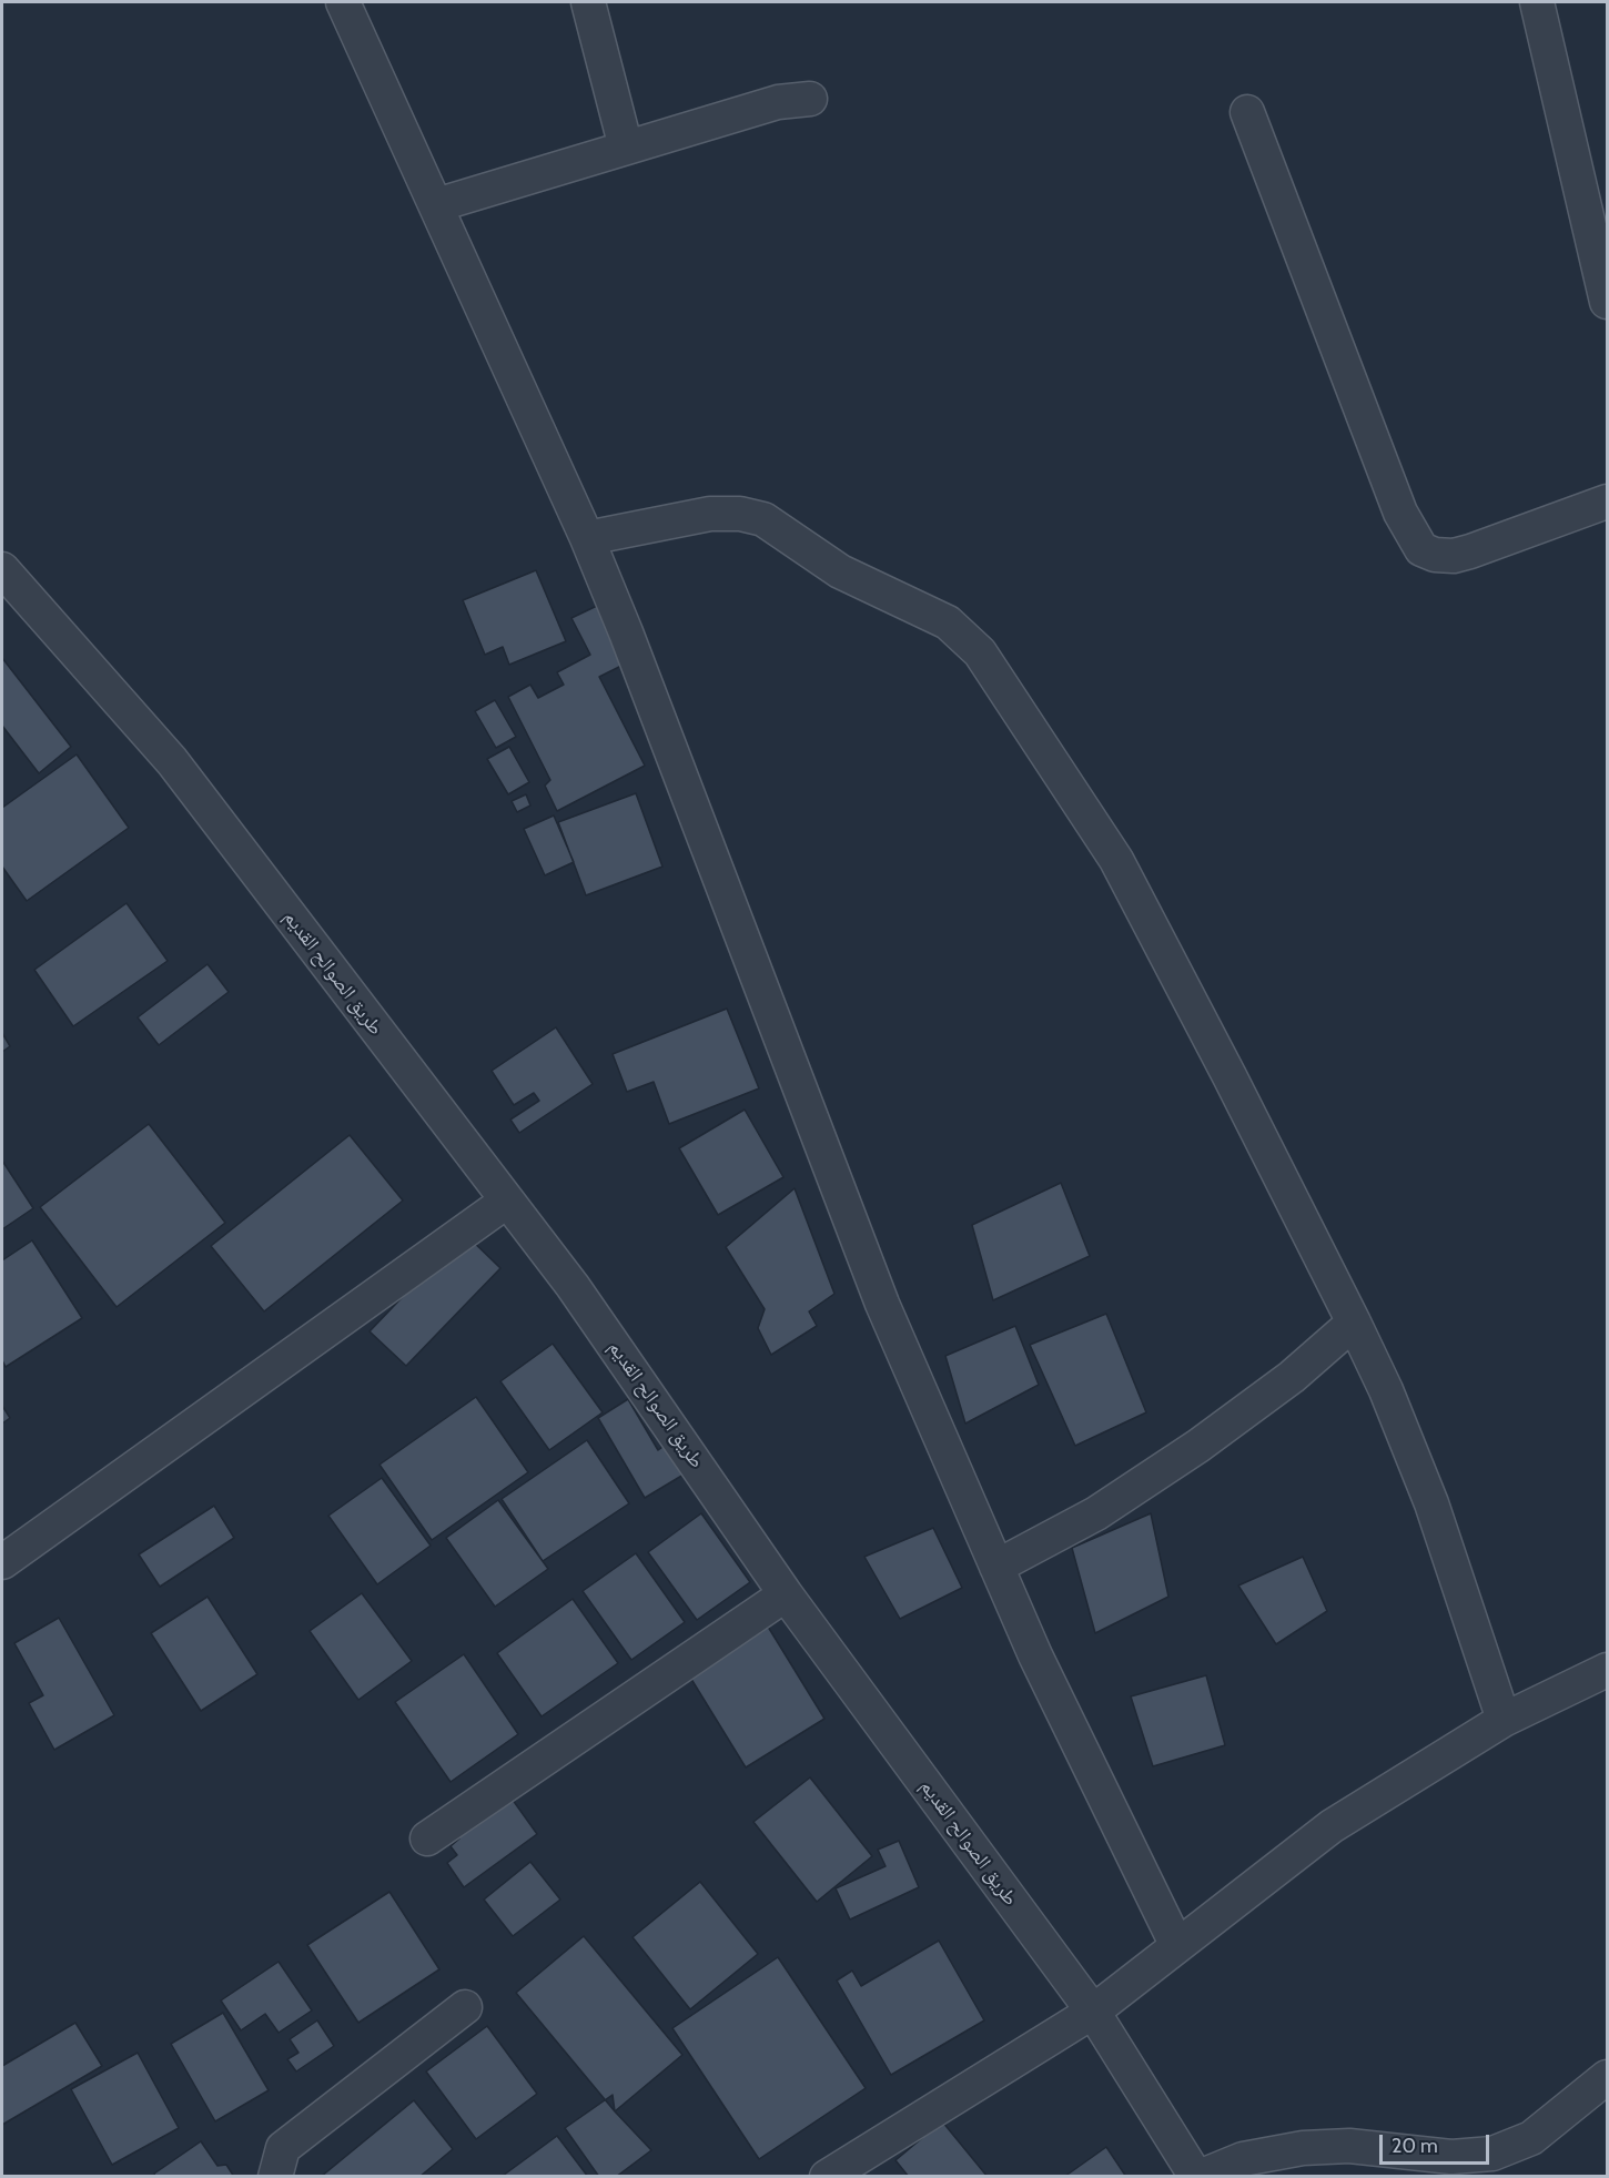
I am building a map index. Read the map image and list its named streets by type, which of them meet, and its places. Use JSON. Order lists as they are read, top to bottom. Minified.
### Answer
{"streets":{"street":["طريق الصوالح القديم"]},"scale_bar":"20 m"}
